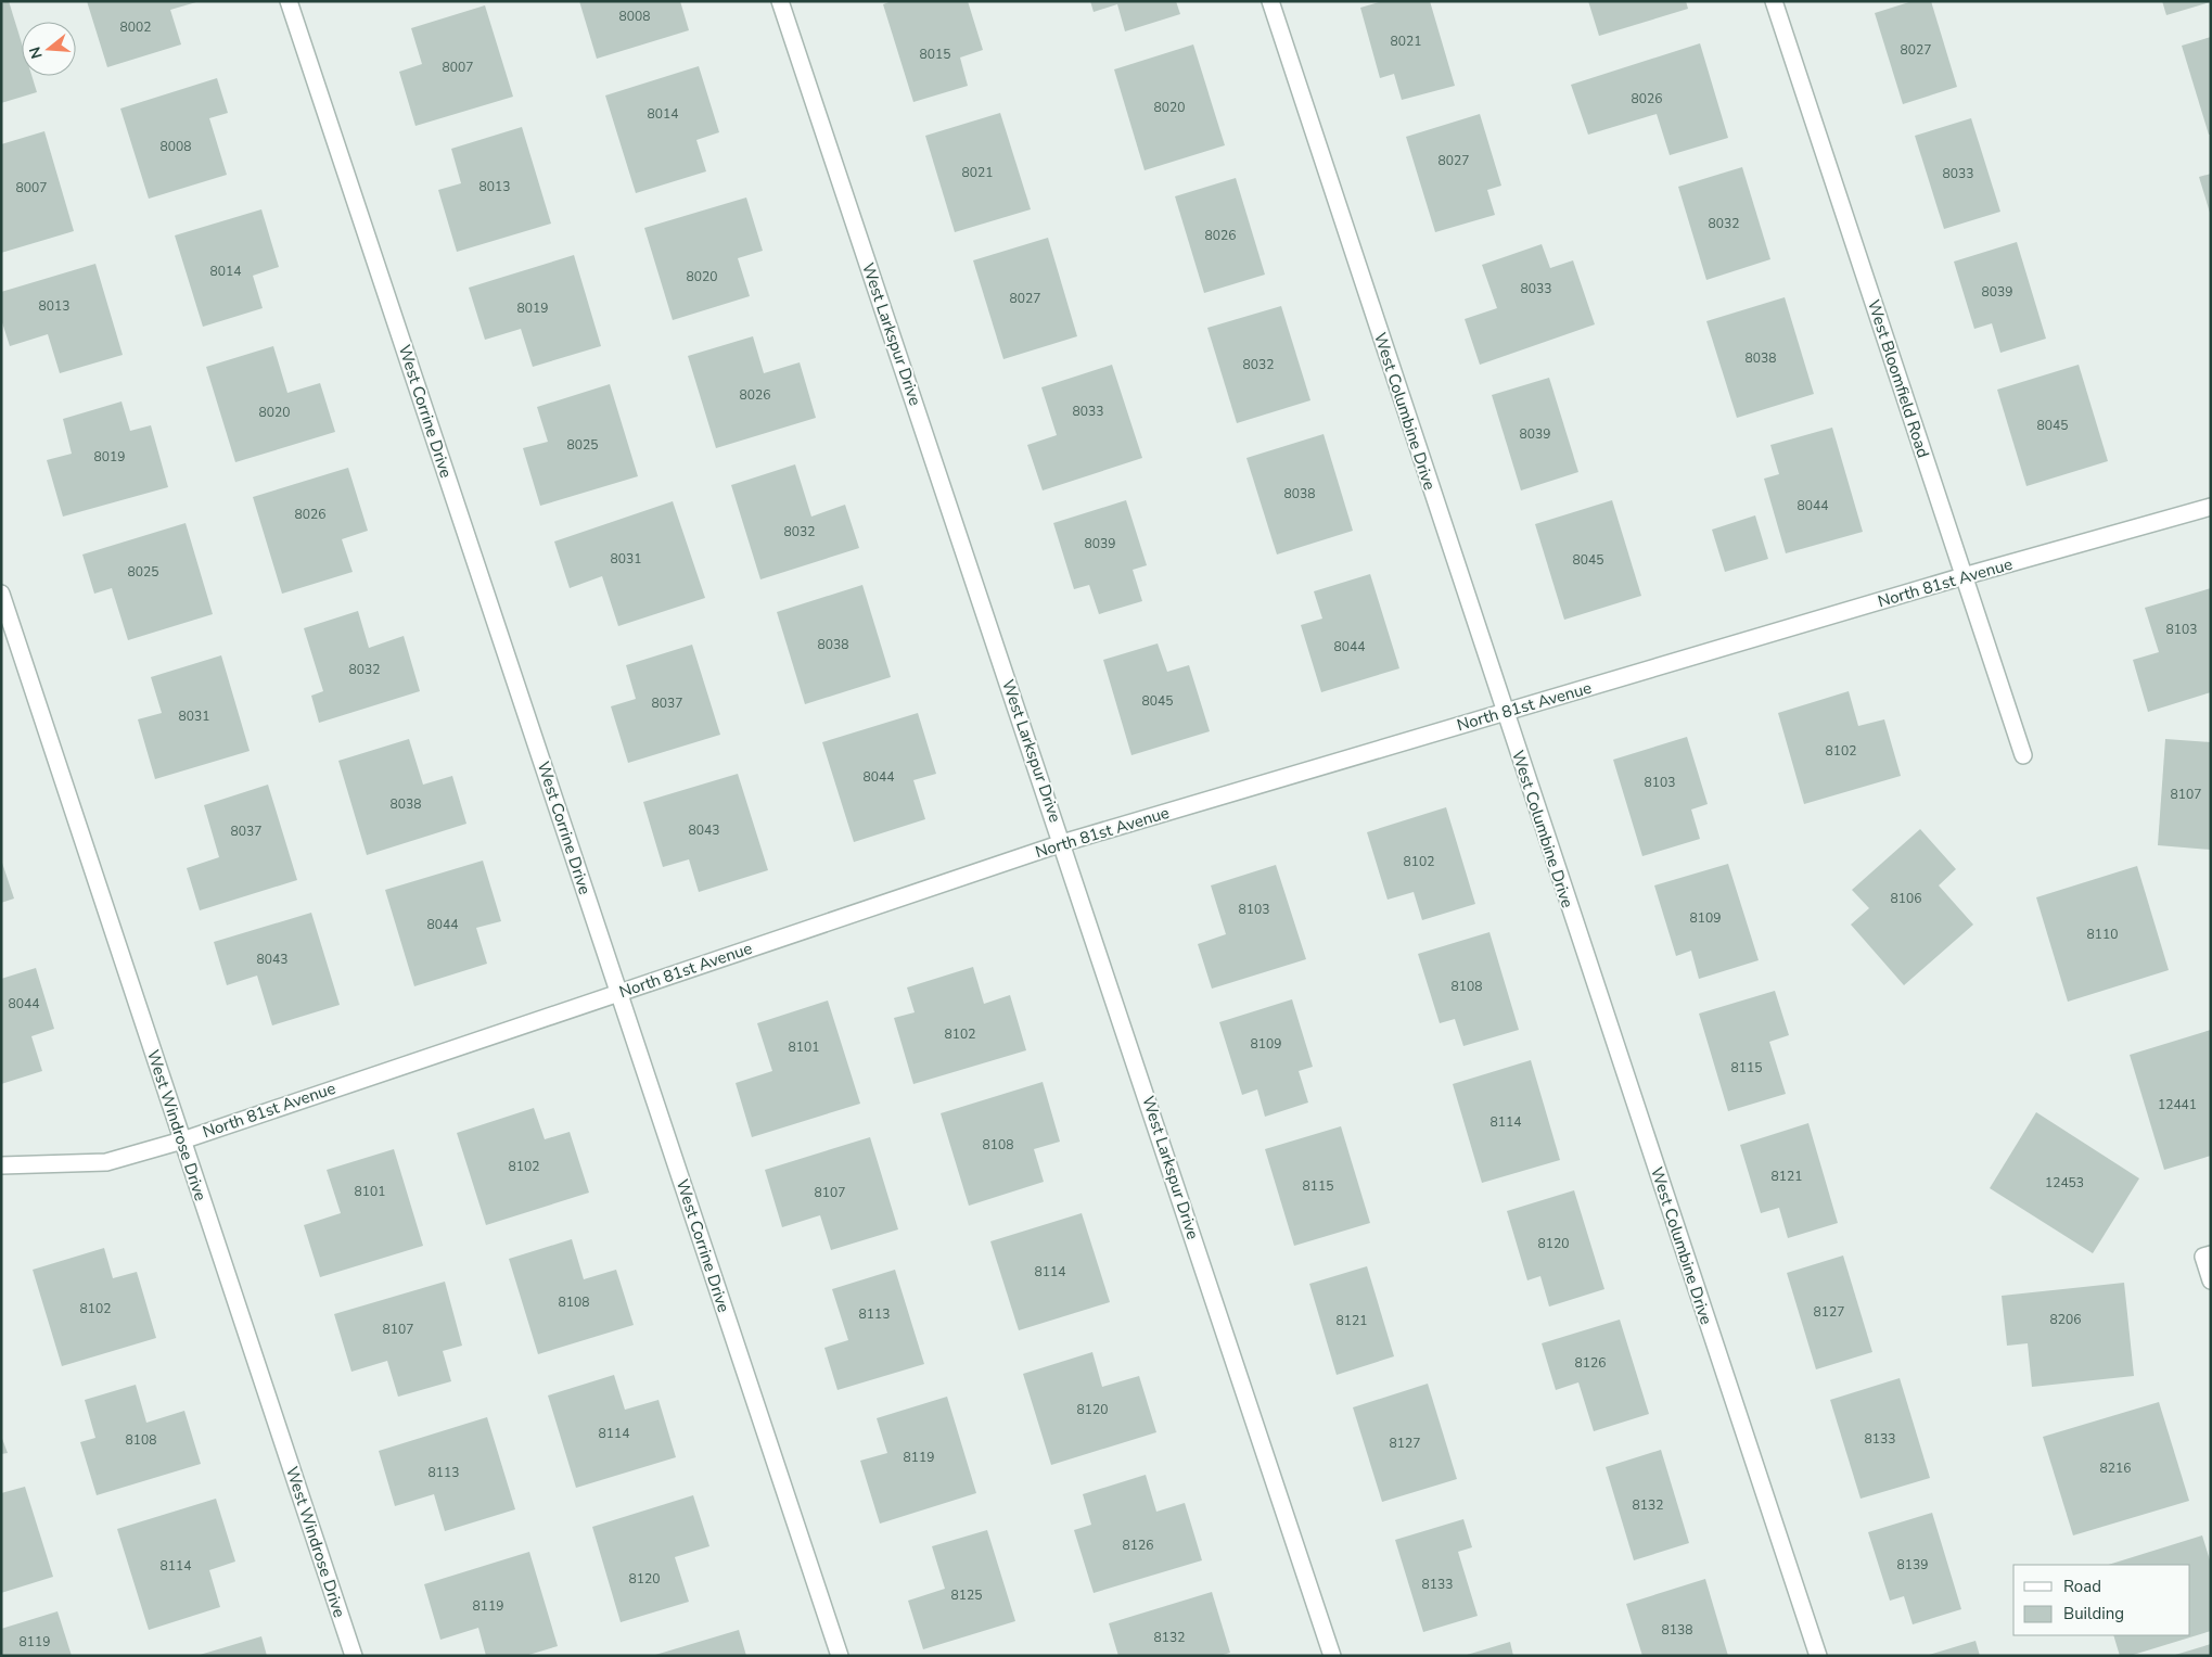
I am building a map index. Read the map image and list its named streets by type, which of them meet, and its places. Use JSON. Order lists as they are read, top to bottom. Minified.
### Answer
{"streets":{"street":["West Larkspur Drive","West Bloomfield Road","West Corrine Drive","West Columbine Drive","North 81st Avenue","West Windrose Drive"]},"crossings":[["West Larkspur Drive","North 81st Avenue"],["West Bloomfield Road","North 81st Avenue"],["West Corrine Drive","North 81st Avenue"],["West Columbine Drive","North 81st Avenue"],["North 81st Avenue","West Windrose Drive"]],"house_numbers":["8008","8002","8021","8027","8015","8007","8026","8020","8014","8008","8027","8021","8033","8013","8007","8032","8026","8014","8020","8033","8039","8027","8013","8019","8038","8032","8026","8033","8020","8045","8039","8025","8019","8038","8044","8026","8032","8039","8031","8045","8025","8103","8038","8044","8032","8045","8037","8031","8102","8044","8103","8107","8038","8043","8037","8102","8106","8103","8109","8044","8110","8043","8108","8044","8102","8109","8101","8115","12441","8114","8108","8102","8121","12453","8115","8101","8107","8120","8114","8108","8102","8127","8113","8206","8121","8107","8126","8120","8114","8133","8108","8127","8119","8216","8113","8132","8126","8139","8114","8120","8133","8125","8119","8138","8132","8119"],"legend":["Road","Building"],"north":"left"}
